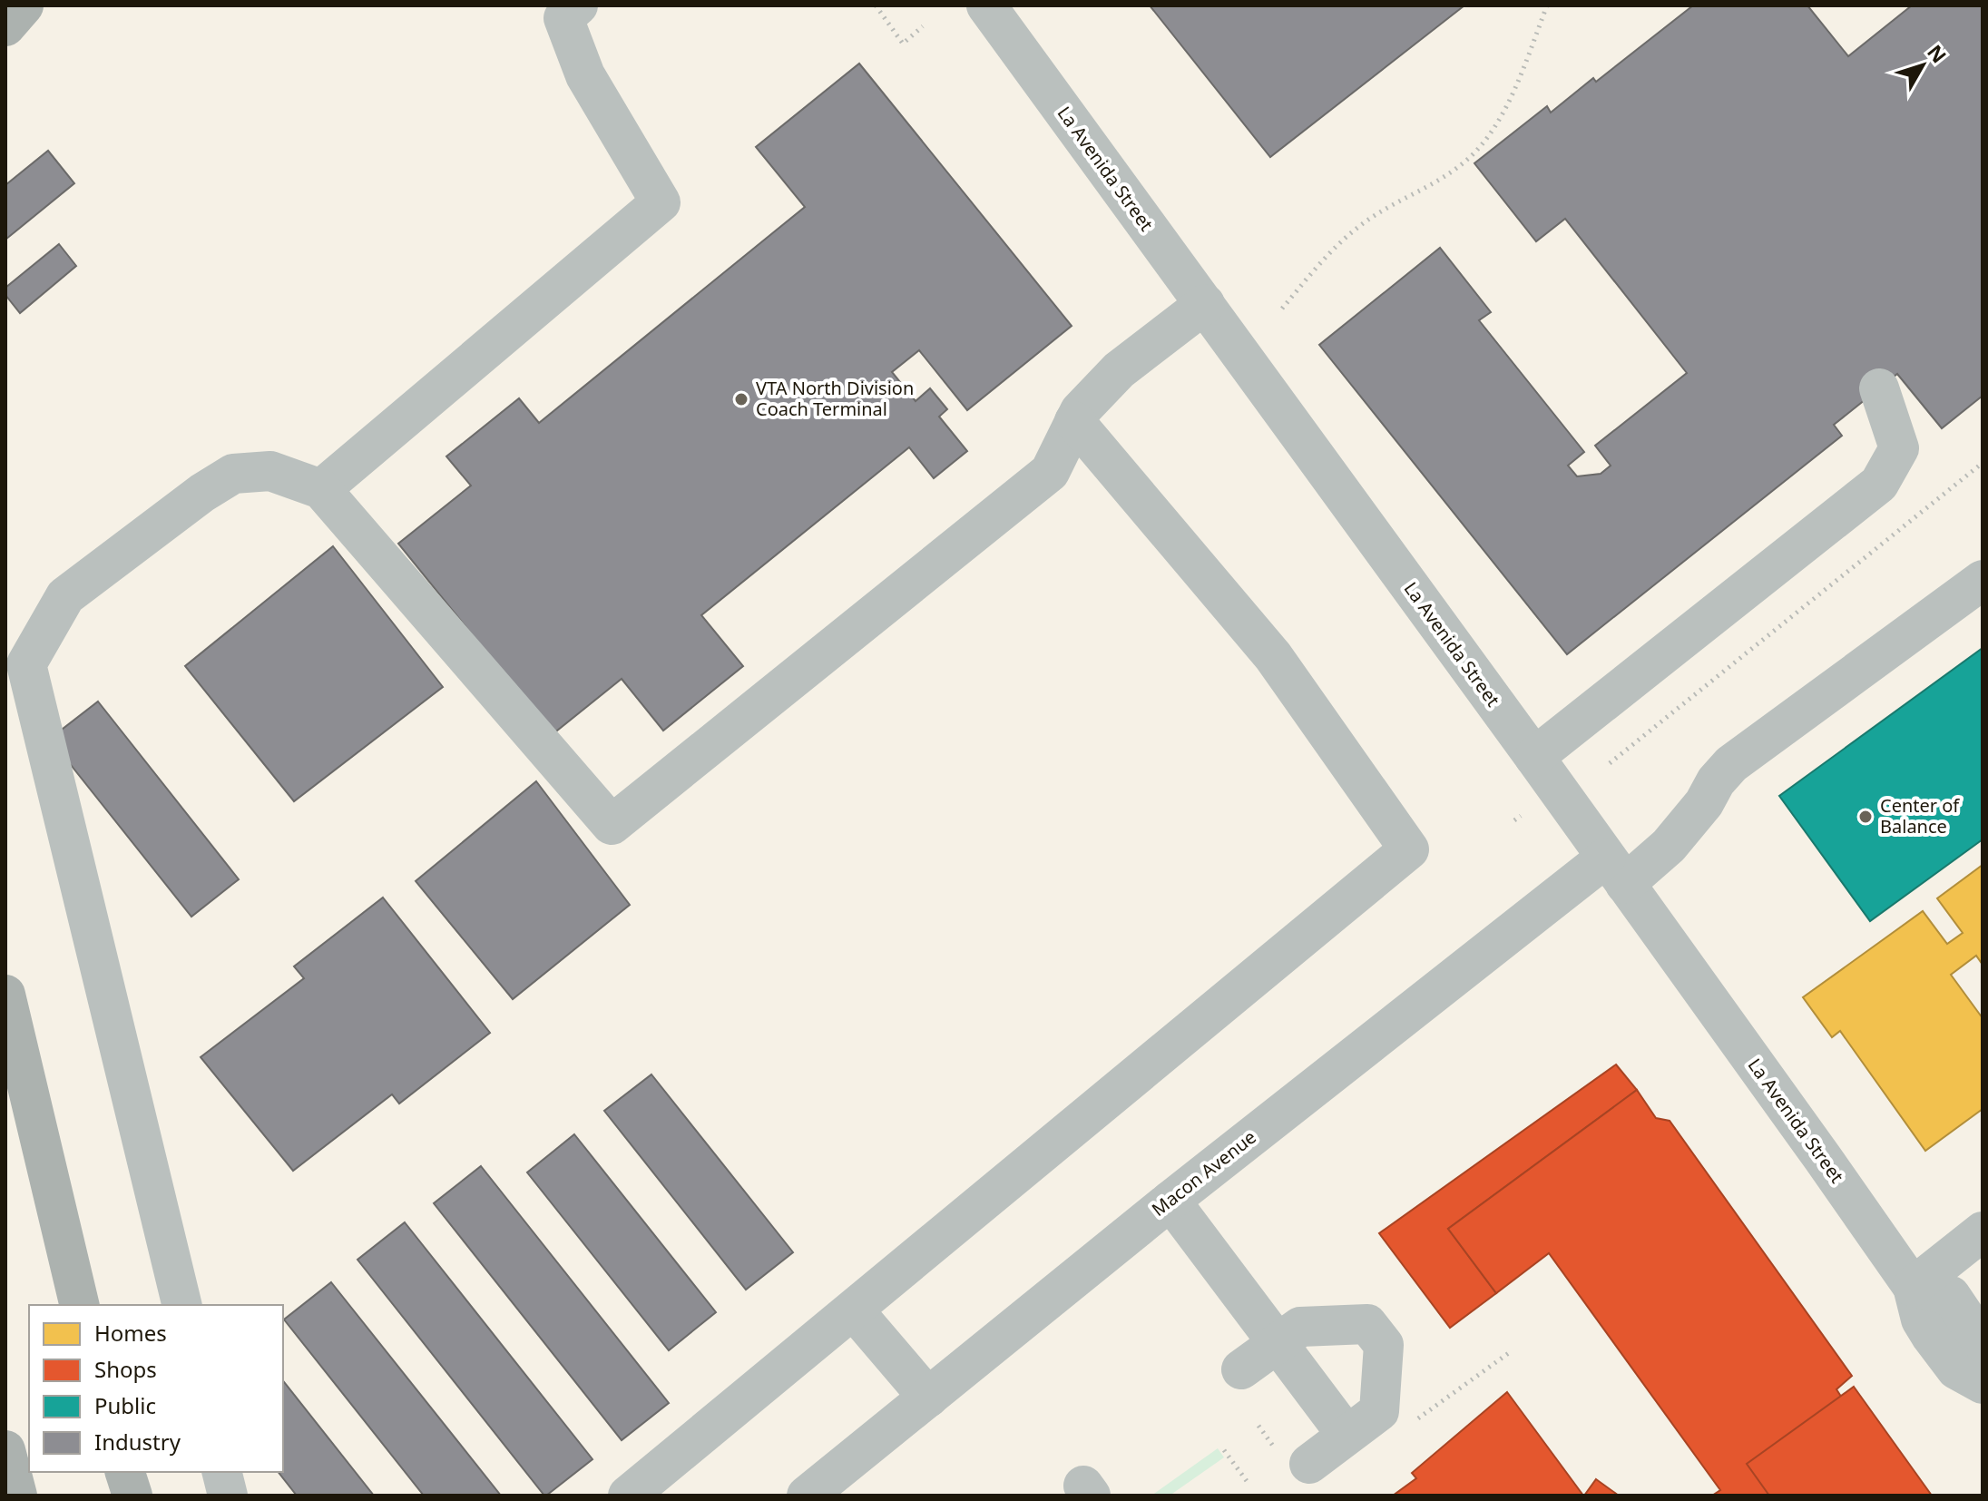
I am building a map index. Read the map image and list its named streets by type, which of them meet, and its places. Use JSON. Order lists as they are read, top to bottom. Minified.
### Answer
{"streets":{"street":["La Avenida Street","Macon Avenue"]},"crossings":[["La Avenida Street","Macon Avenue"]],"places":["VTA North Division Coach Terminal","Center of Balance"],"legend":["Homes","Shops","Public","Industry"],"north":"top right"}
